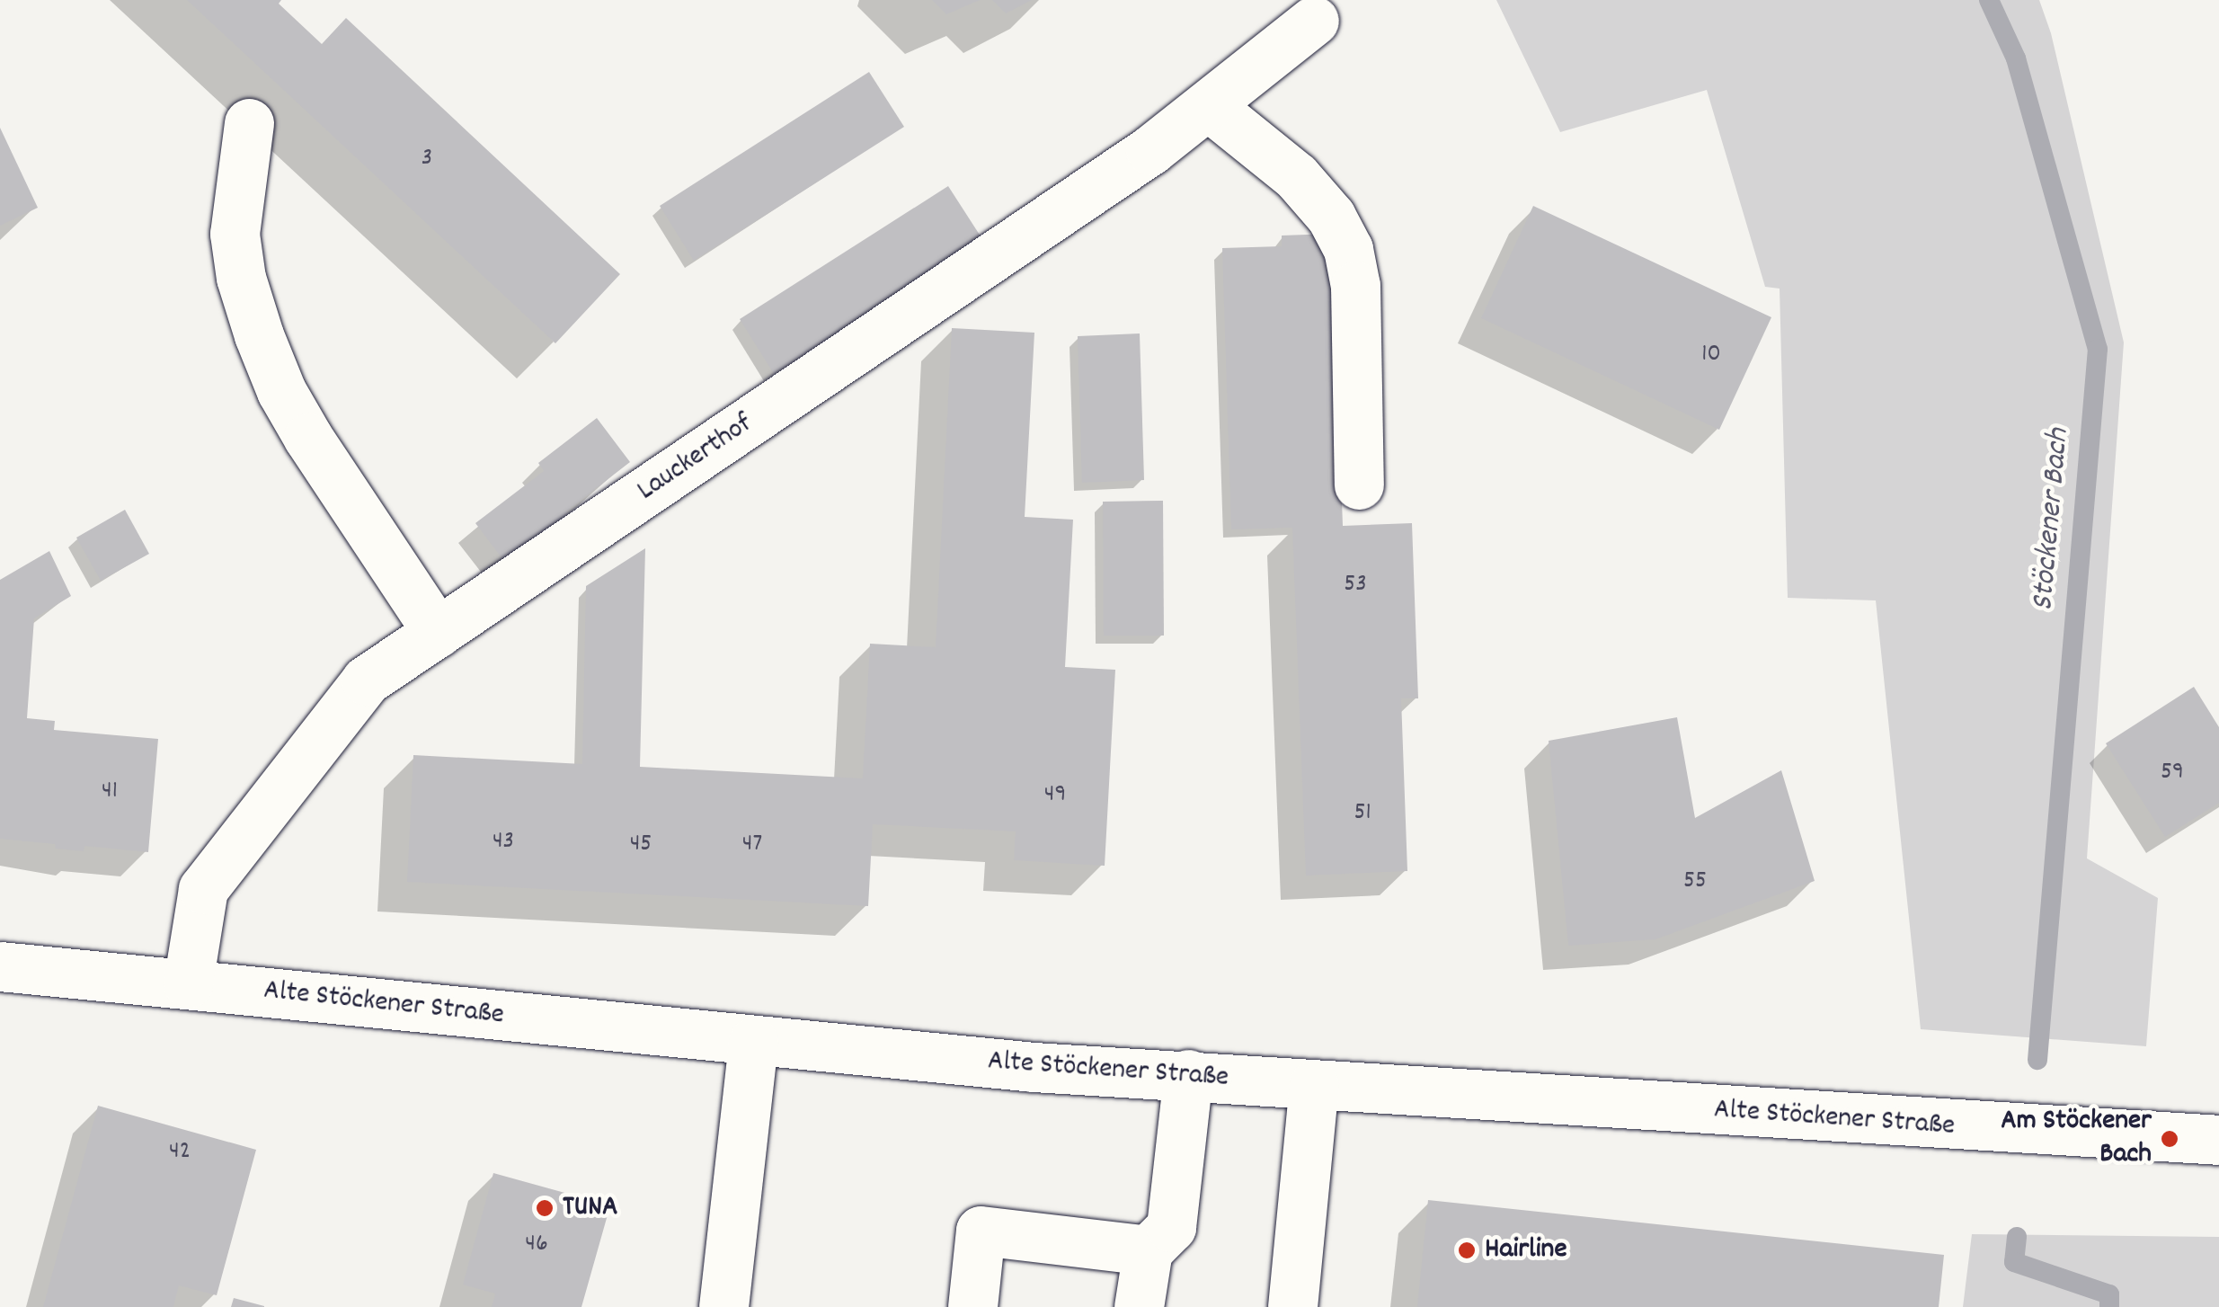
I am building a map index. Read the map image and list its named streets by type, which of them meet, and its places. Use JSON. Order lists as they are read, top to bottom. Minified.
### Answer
{"streets":{"street":["Lauckerthof","Alte Stöckener Straße"]},"crossings":[["Lauckerthof","Alte Stöckener Straße"]],"water":["Stöckener Bach"],"places":["Am Stöckener Bach","TUNA","Hairline"],"house_numbers":["3","10","53","59","41","49","51","43","45","47","55","42","46"]}
